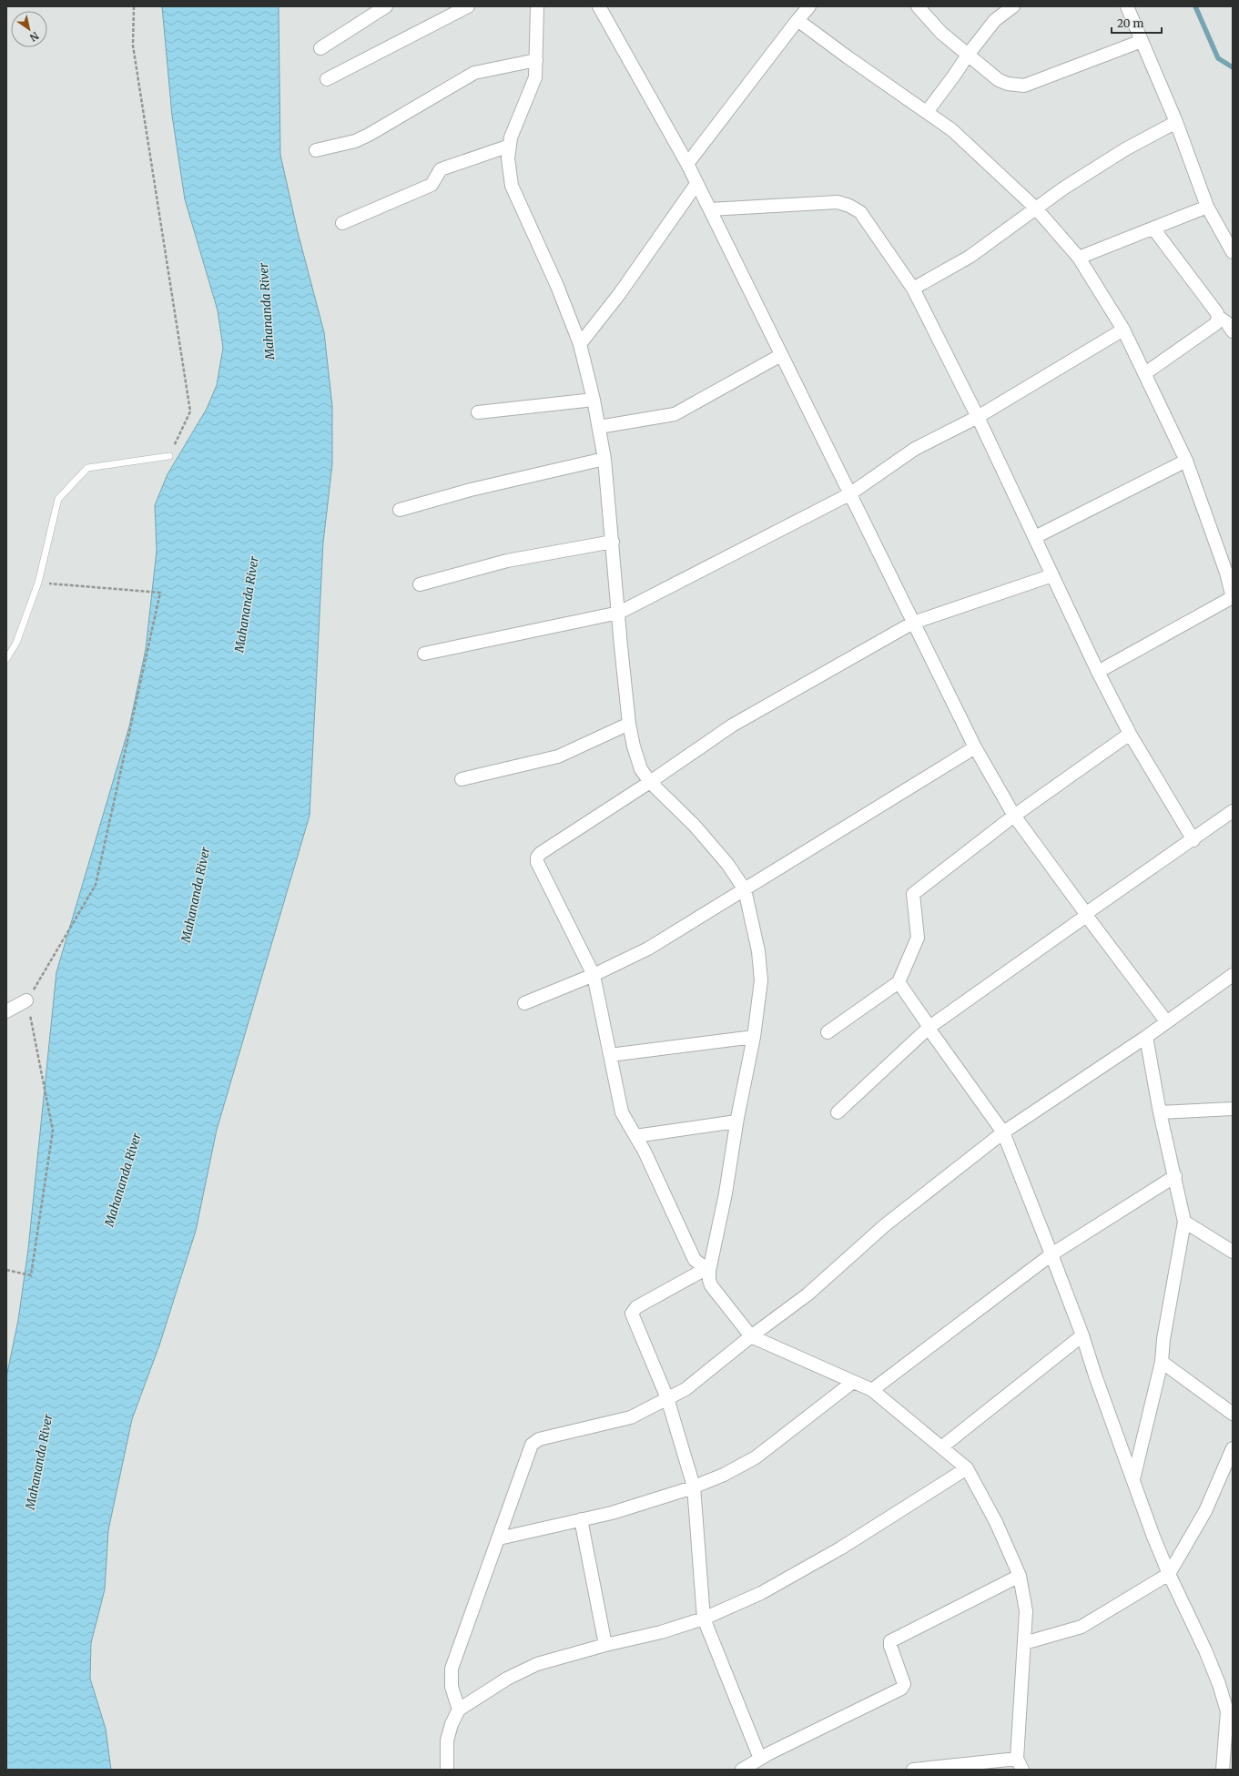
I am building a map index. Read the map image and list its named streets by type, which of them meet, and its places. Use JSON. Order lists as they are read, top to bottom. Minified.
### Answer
{"water":["Mahananda River"],"scale_bar":"20 m","north":"bottom right"}
